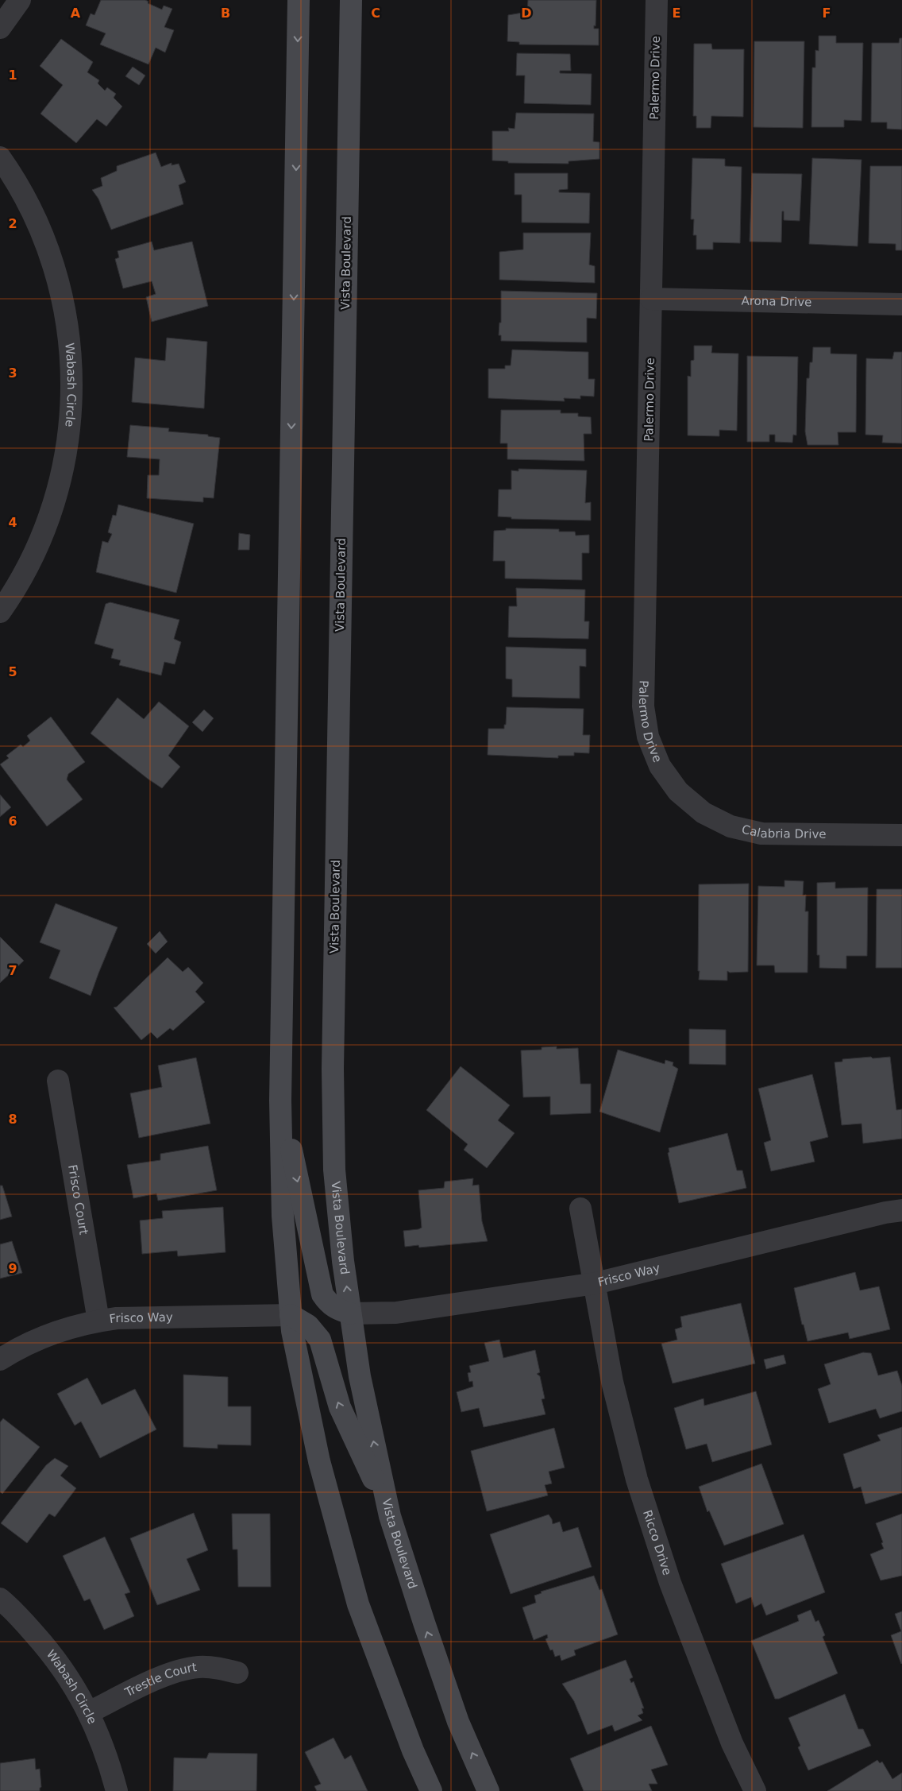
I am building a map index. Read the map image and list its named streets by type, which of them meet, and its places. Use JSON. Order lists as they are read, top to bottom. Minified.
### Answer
{"streets":{"main road":["Vista Boulevard"],"street":["Palermo Drive","Arona Drive","Wabash Circle","Calabria Drive","Frisco Court","Frisco Way","Ricco Drive","Trestle Court"]},"crossings":[["Palermo Drive","Arona Drive"],["Palermo Drive","Calabria Drive"],["Vista Boulevard","Frisco Way"],["Wabash Circle","Trestle Court"],["Frisco Court","Frisco Way"],["Frisco Way","Ricco Drive"]],"grid":{"columns":["A","B","C","D","E","F"],"rows":["1","2","3","4","5","6","7","8","9"]}}
